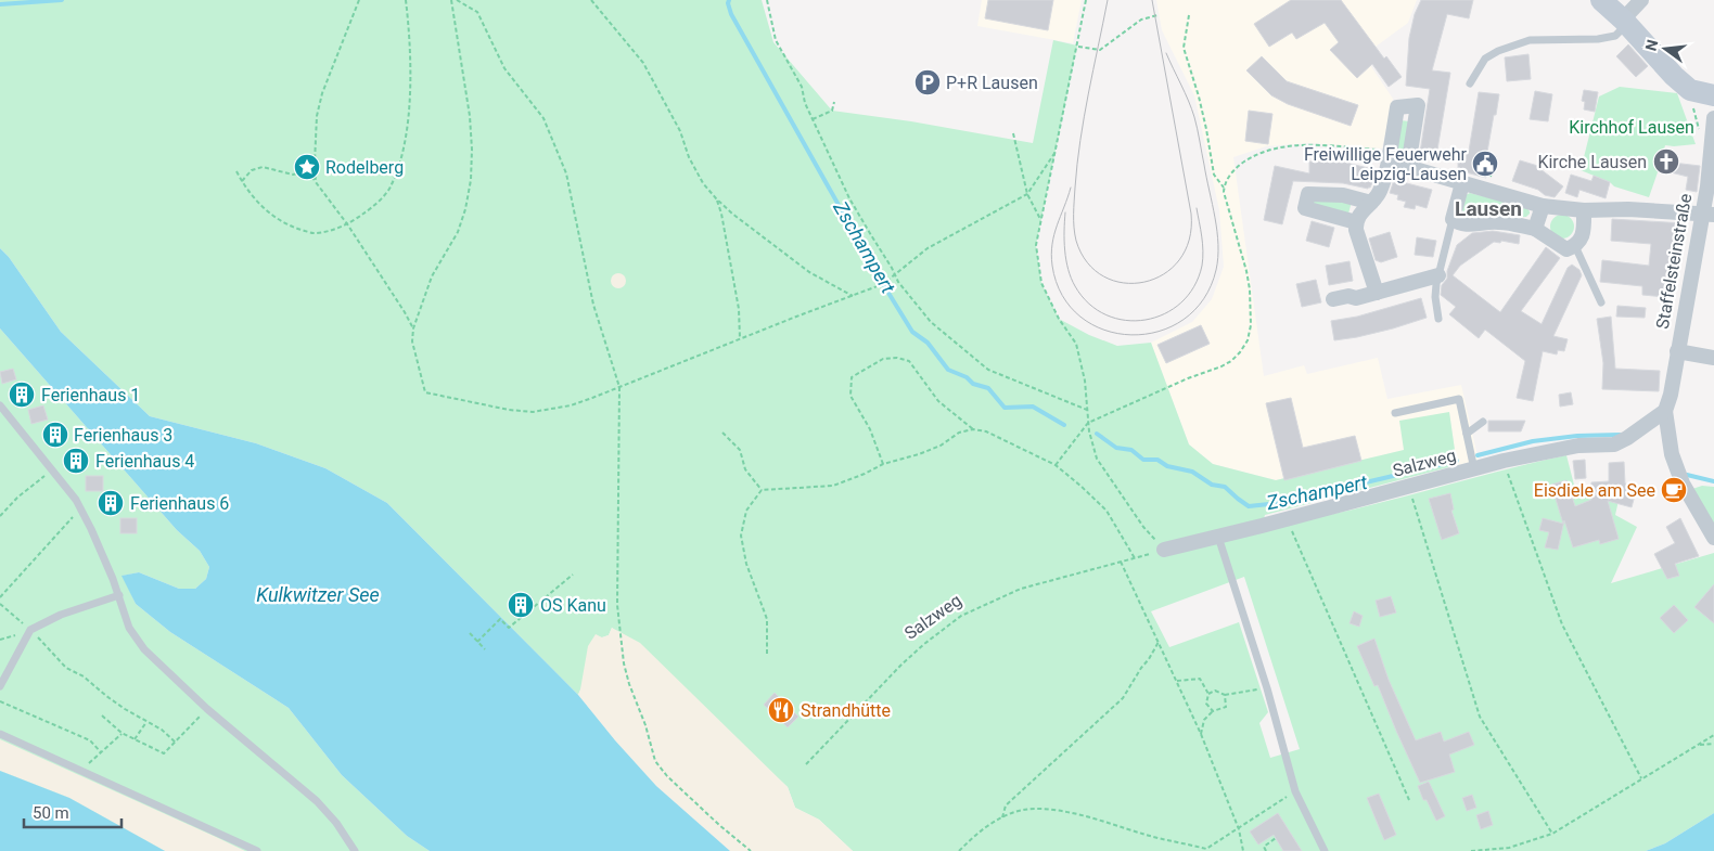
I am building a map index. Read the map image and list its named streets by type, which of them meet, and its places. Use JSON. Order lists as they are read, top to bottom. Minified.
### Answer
{"streets":{"street":["Staffelsteinstraße","Salzweg"]},"crossings":[["Staffelsteinstraße","Salzweg"]],"districts":["Lausen"],"water":["Zschampert","Kulkwitzer See"],"parks":["Kirchhof Lausen"],"places":{"parking":["P+R Lausen"],"church":["Kirche Lausen"],"public building":["Freiwillige Feuerwehr Leipzig-Lausen"],"place":["Rodelberg"],"building":["Ferienhaus 1","Ferienhaus 3","Ferienhaus 4","Ferienhaus 6","OS Kanu"],"cafe":["Eisdiele am See"],"restaurant":["Strandhütte"]},"scale_bar":"50 m","north":"left"}
